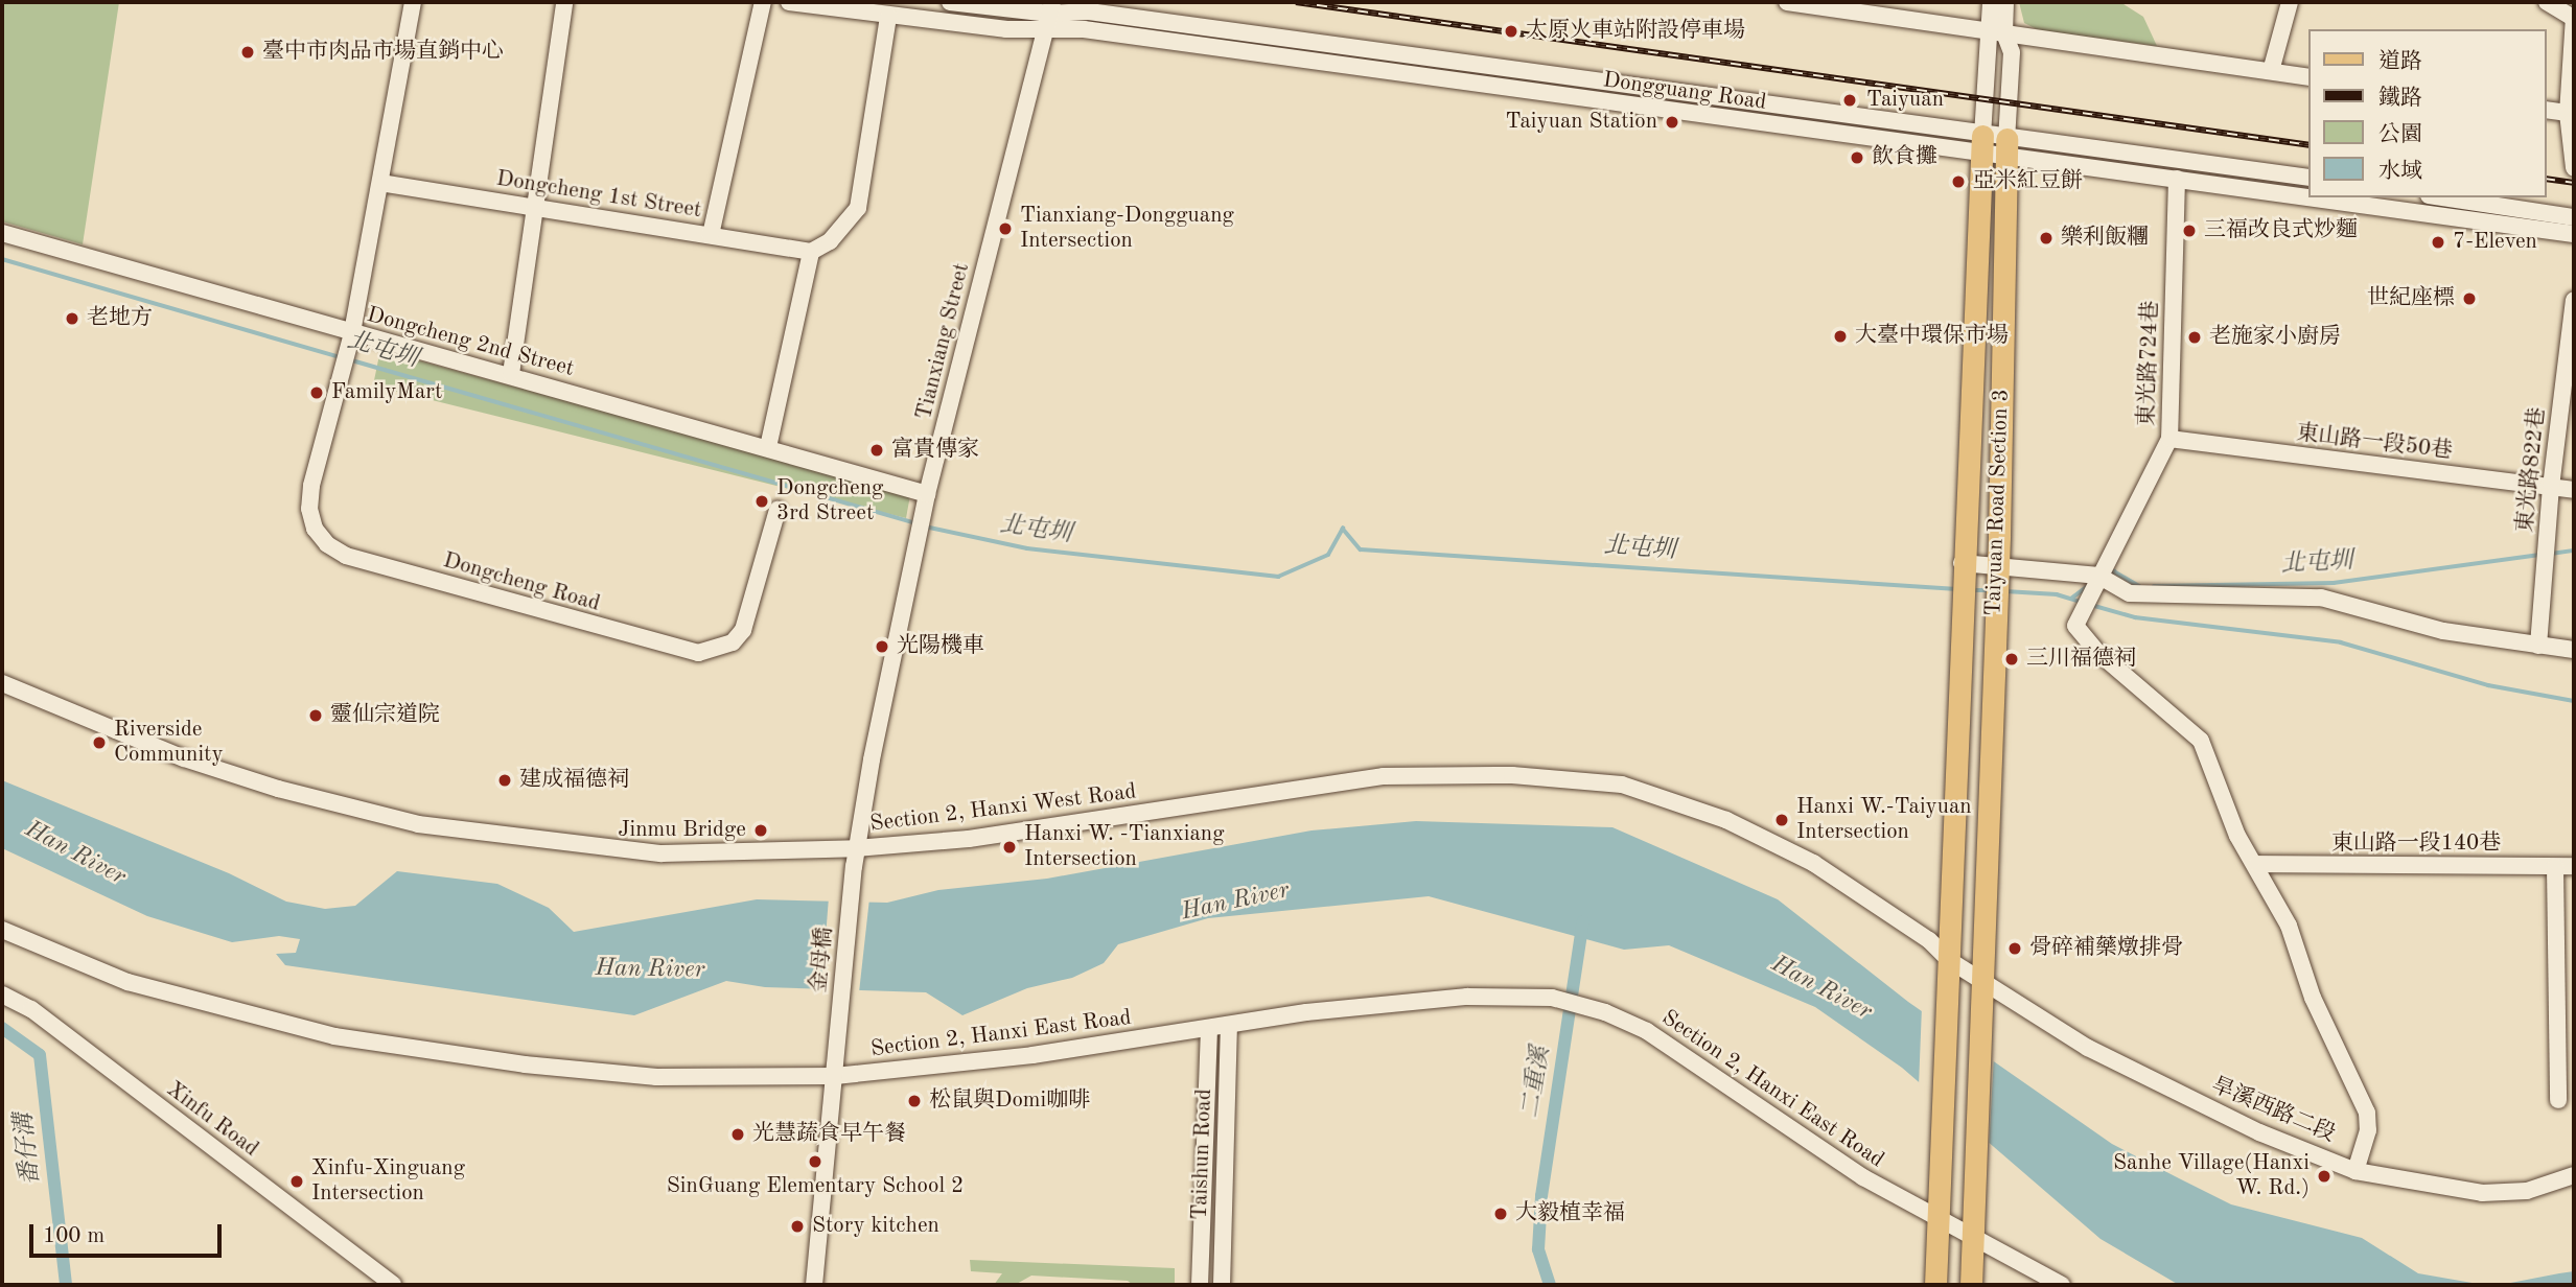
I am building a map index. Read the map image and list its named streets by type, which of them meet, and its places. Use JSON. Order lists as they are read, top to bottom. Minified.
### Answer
{"streets":{"main road":["Taiyuan Road Section 3"],"street":["Dongguang Road","Dongcheng 1st Street","Tianxiang Street","Dongcheng 2nd Street","東光路724巷","東山路一段50巷","東光路822巷","Dongcheng Road","Section 2, Hanxi West Road","東山路一段140巷","金母橋","Section 2, Hanxi East Road","旱溪西路二段","Xinfu Road","Taishun Road"]},"crossings":[["Dongguang Road","Tianxiang Street"],["Dongguang Road","東光路724巷"],["Dongguang Road","Taiyuan Road Section 3"],["Tianxiang Street","Dongcheng 2nd Street"],["Tianxiang Street","Section 2, Hanxi West Road"],["Tianxiang Street","金母橋"],["Dongcheng 2nd Street","Dongcheng Road"],["東光路724巷","東山路一段50巷"],["東光路724巷","東山路一段140巷"],["東山路一段50巷","東光路822巷"],["Taiyuan Road Section 3","Section 2, Hanxi West Road"],["Taiyuan Road Section 3","Section 2, Hanxi East Road"],["Taiyuan Road Section 3","旱溪西路二段"],["Section 2, Hanxi West Road","旱溪西路二段"],["金母橋","Section 2, Hanxi East Road"],["Section 2, Hanxi East Road","Taishun Road"]],"water":["北屯圳","Han River","二重溪","番仔溝"],"places":["太原火車站附設停車場","臺中市肉品市場直銷中心","Taiyuan","Taiyuan Station","飲食攤","亞米紅豆餅","Tianxiang-Dongguang Intersection","三福改良式炒麵","樂利飯糰","7-Eleven","世紀座標","老地方","大臺中環保市場","老施家小廚房","FamilyMart","富貴傳家","Dongcheng 3rd Street","光陽機車","三川福德祠","靈仙宗道院","Riverside Community","建成福德祠","Hanxi W.-Taiyuan Intersection","Jinmu Bridge","Hanxi W. -Tianxiang Intersection","骨碎補藥燉排骨","松鼠與Domi咖啡","光慧蔬食早午餐","SinGuang Elementary School 2","Sanhe Village(Hanxi W. Rd.)","Xinfu-Xinguang Intersection","大毅植幸福","Story kitchen"],"legend":["道路","鐵路","公園","水域"],"scale_bar":"100 m"}
